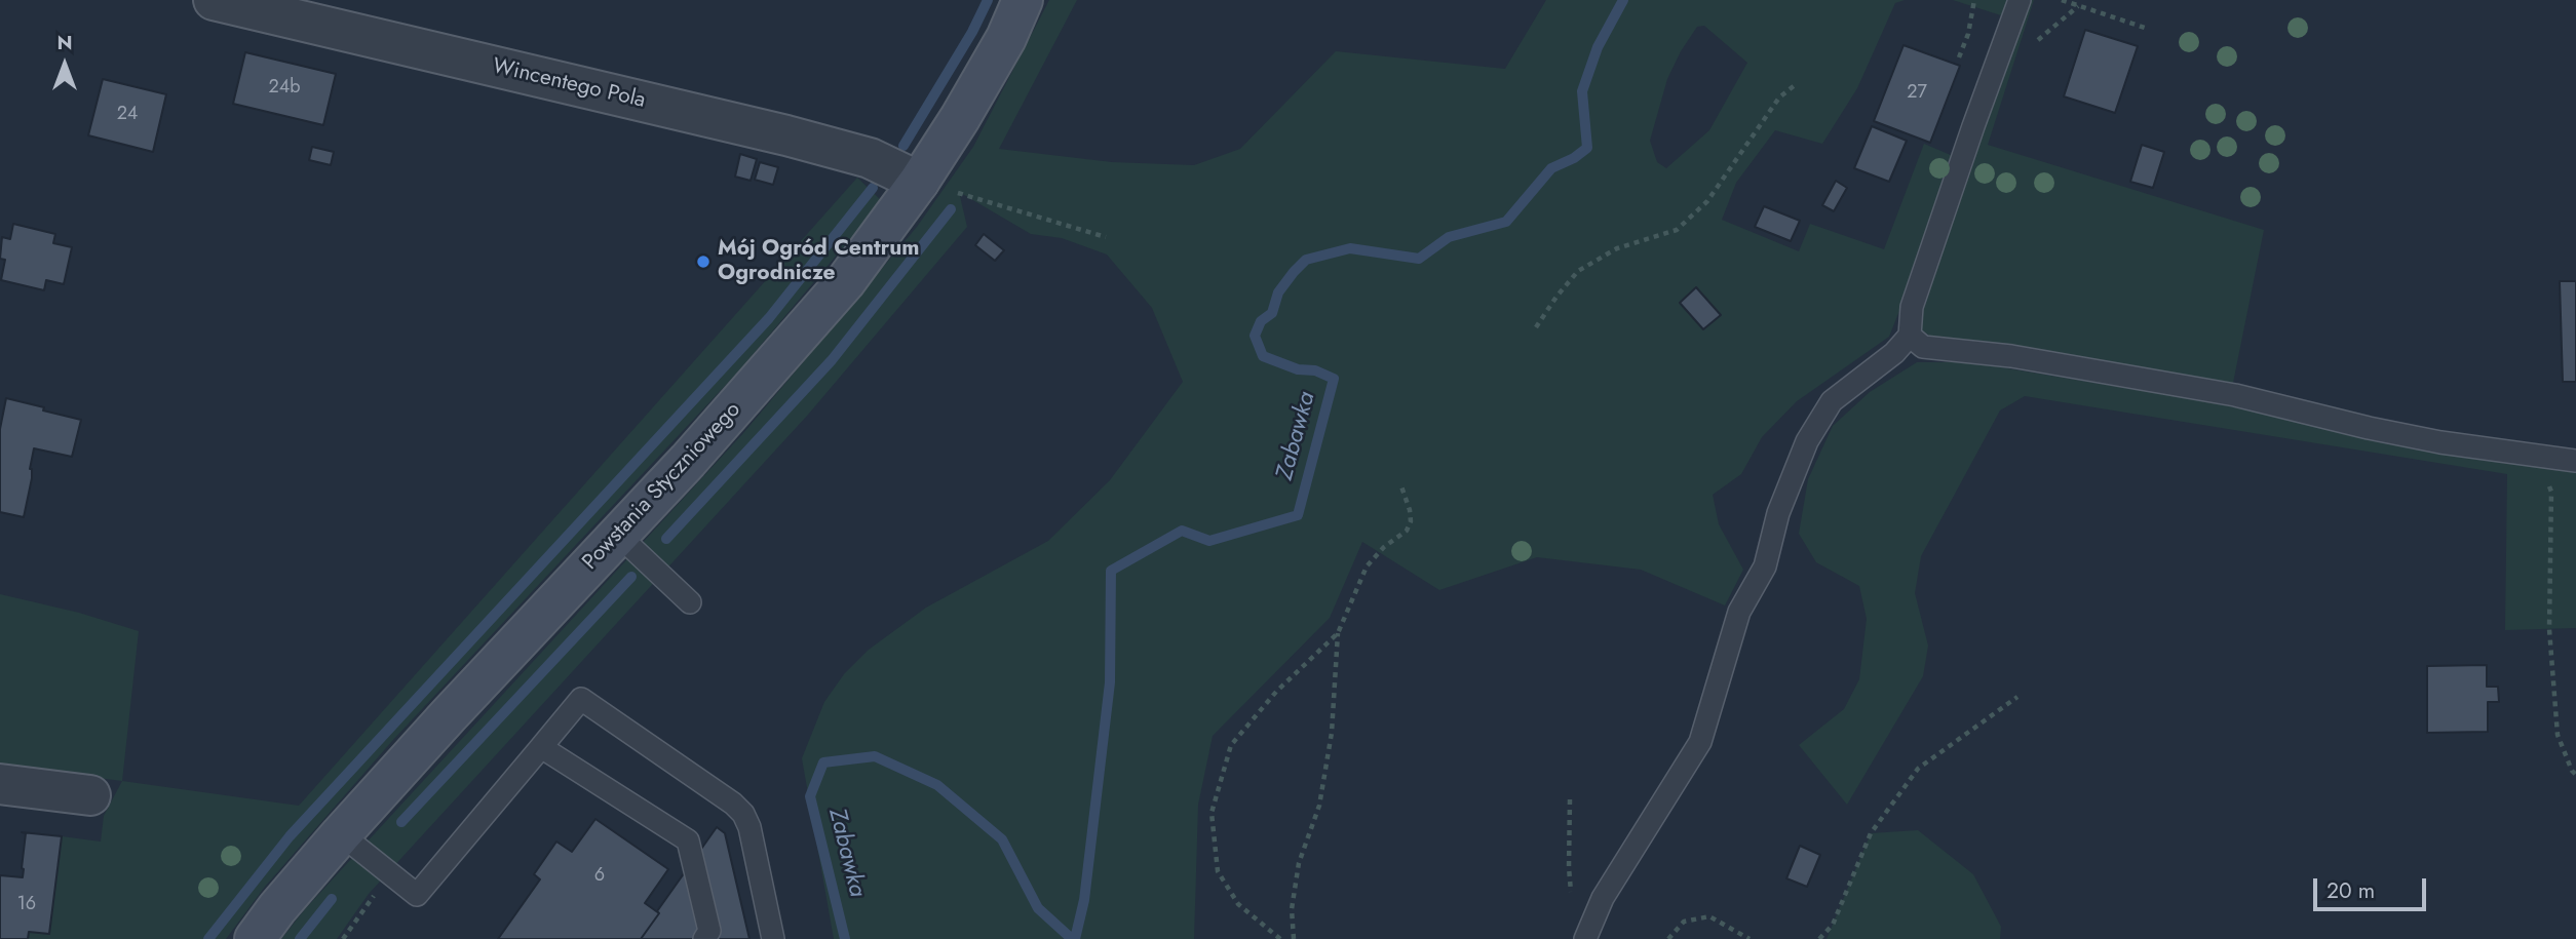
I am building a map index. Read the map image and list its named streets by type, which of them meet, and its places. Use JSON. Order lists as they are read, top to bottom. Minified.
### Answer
{"streets":{"main road":["Powstania Styczniowego"],"street":["Wincentego Pola"]},"crossings":[["Wincentego Pola","Powstania Styczniowego"]],"water":["Zabawka"],"places":["Mój Ogród Centrum Ogrodnicze"],"house_numbers":["24b","27","24","6","16"],"scale_bar":"20 m","north":"top"}
